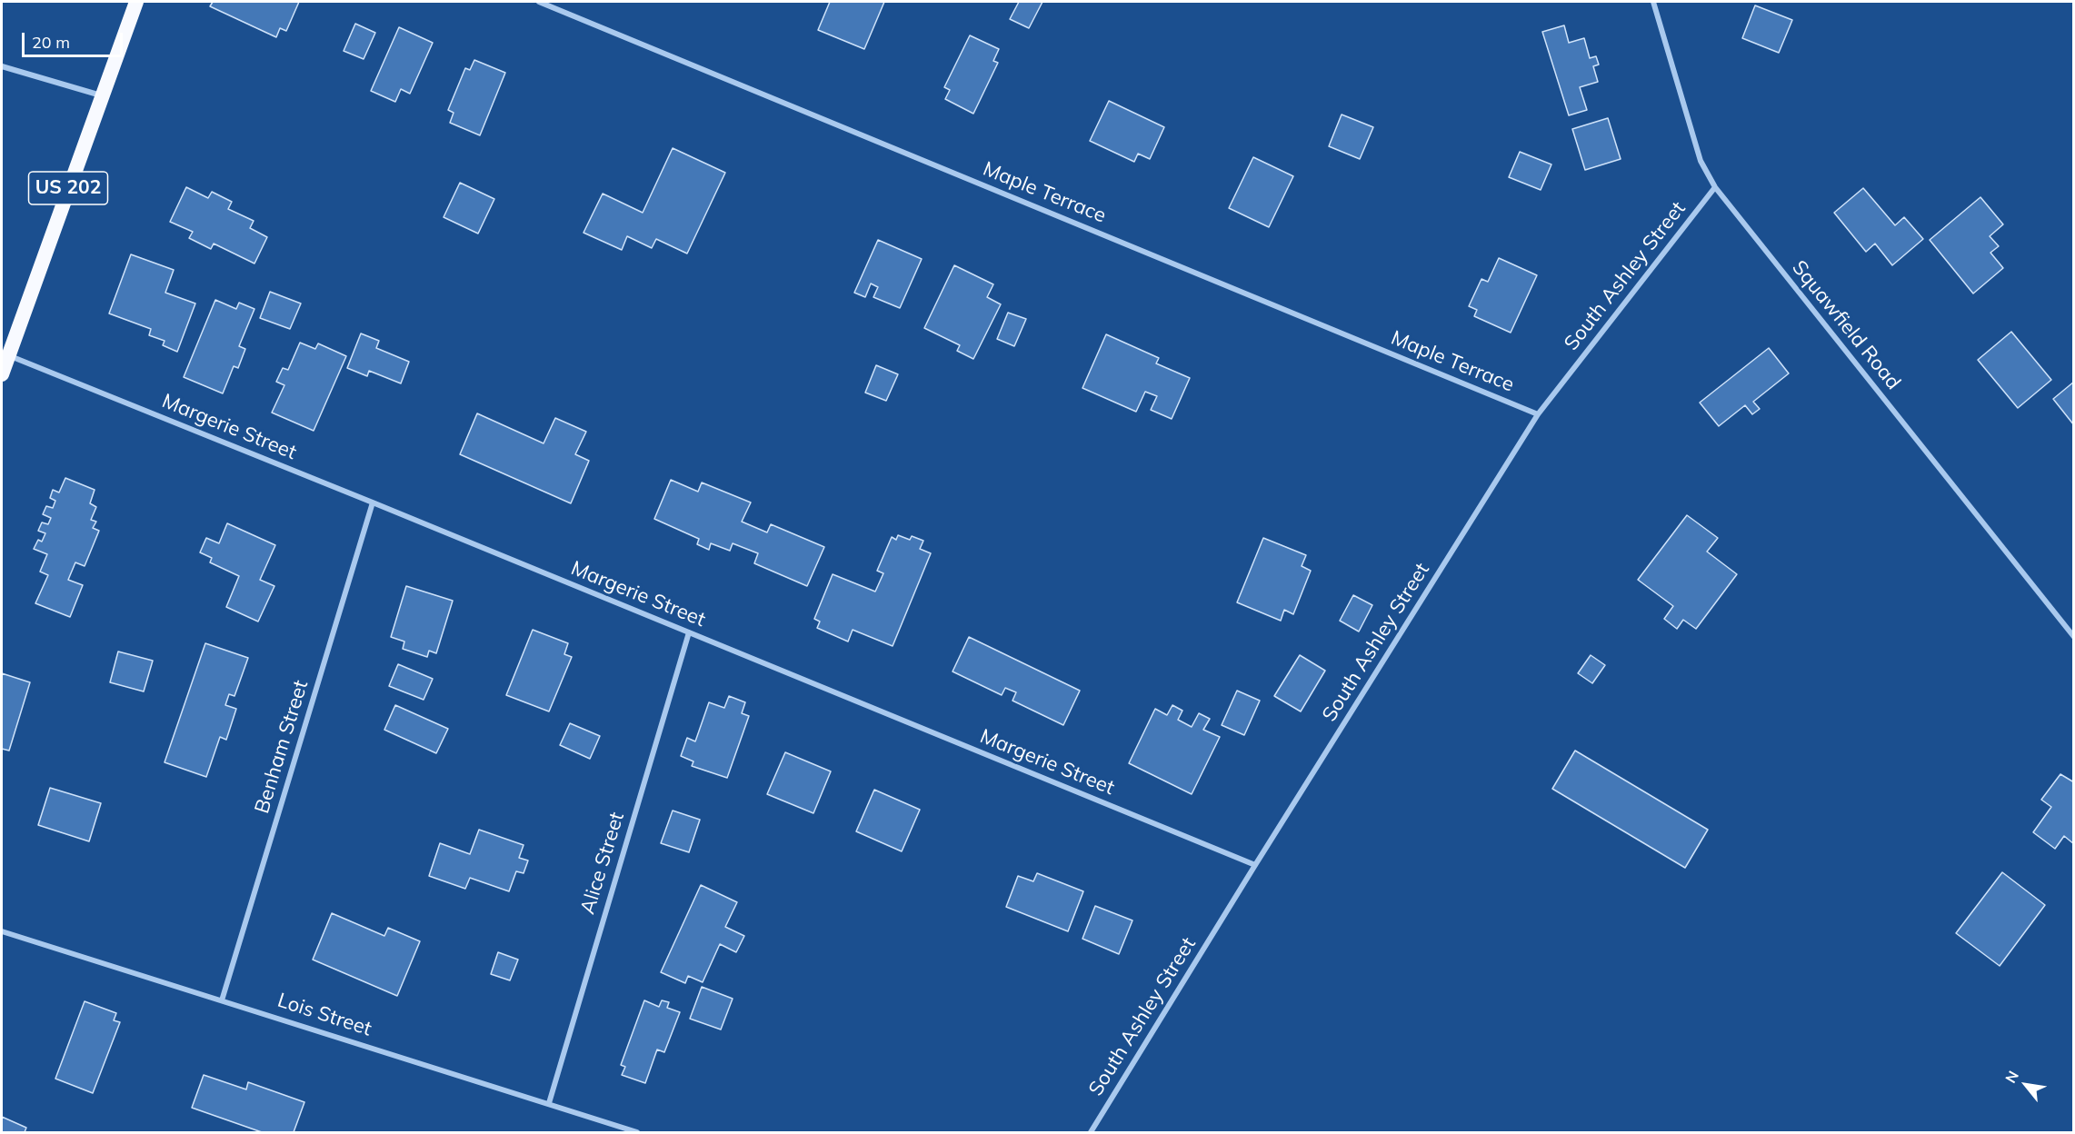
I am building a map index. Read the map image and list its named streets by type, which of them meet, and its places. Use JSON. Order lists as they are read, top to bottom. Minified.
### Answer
{"streets":{"highway":["US 202"],"street":["Maple Terrace","South Ashley Street","Squawfield Road","Margerie Street","Benham Street","Alice Street","Lois Street"]},"crossings":[["US 202","Margerie Street"],["Maple Terrace","South Ashley Street"],["South Ashley Street","Squawfield Road"],["South Ashley Street","Margerie Street"],["Margerie Street","Benham Street"],["Margerie Street","Alice Street"],["Benham Street","Lois Street"],["Alice Street","Lois Street"]],"scale_bar":"20 m","north":"top left"}
